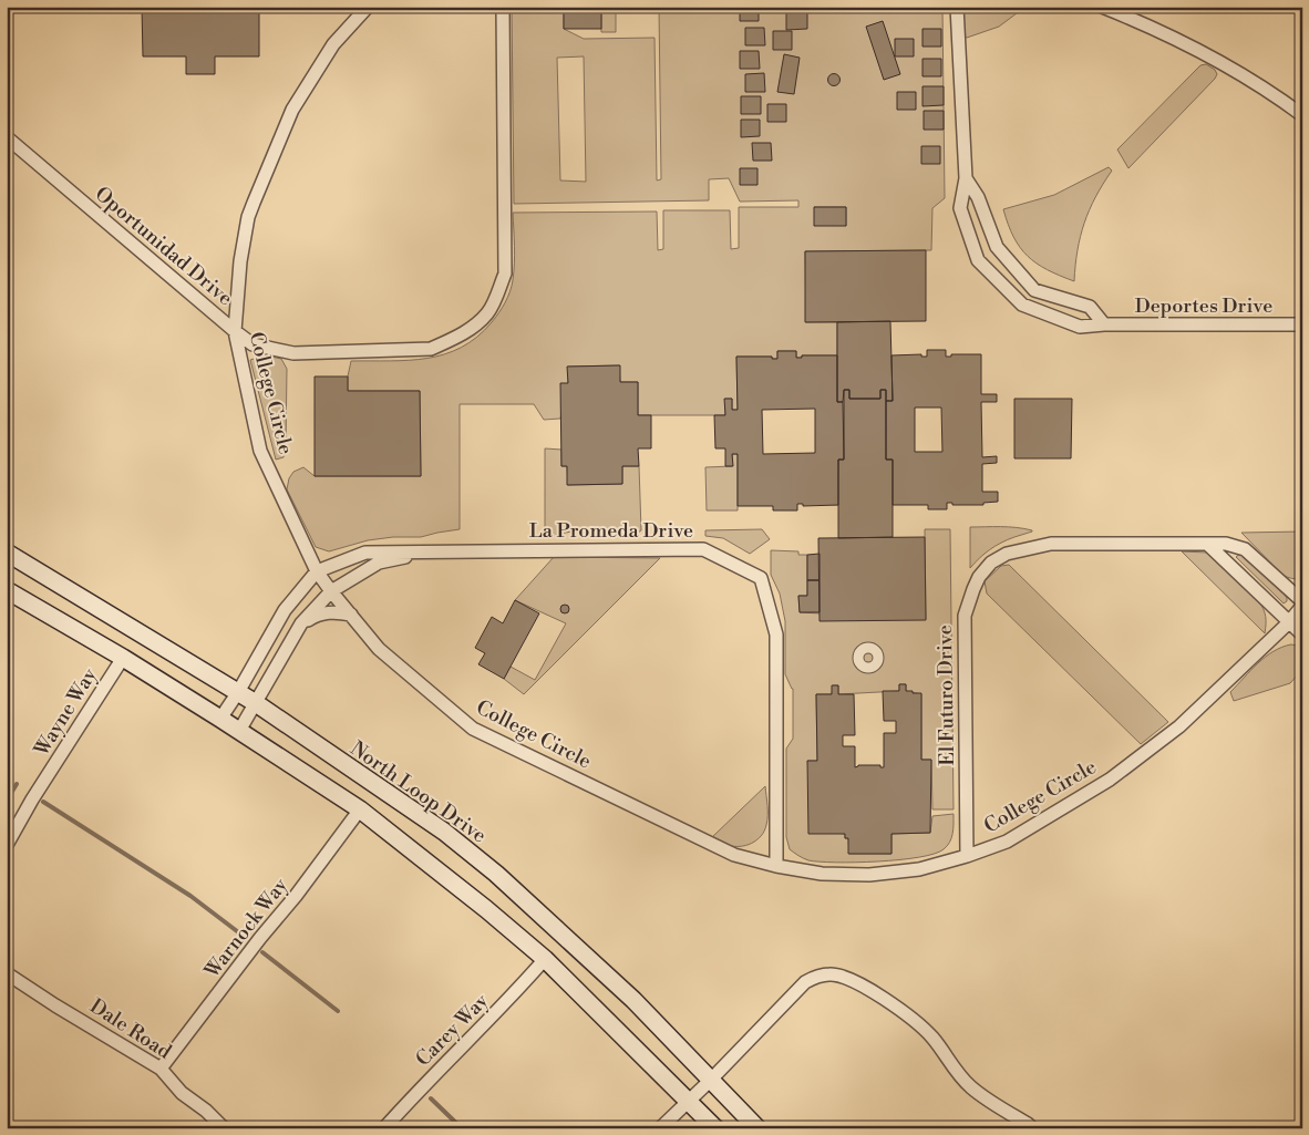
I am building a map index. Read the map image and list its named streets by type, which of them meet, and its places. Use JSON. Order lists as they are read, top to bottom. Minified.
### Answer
{"streets":{"main road":["North Loop Drive"],"street":["Oportunidad Drive","Deportes Drive","College Circle","La Promeda Drive","El Futuro Drive","Wayne Way","Warnock Way","Dale Road","Carey Way"]},"crossings":[["Oportunidad Drive","College Circle"],["College Circle","La Promeda Drive"],["College Circle","El Futuro Drive"],["Warnock Way","Dale Road"]]}
